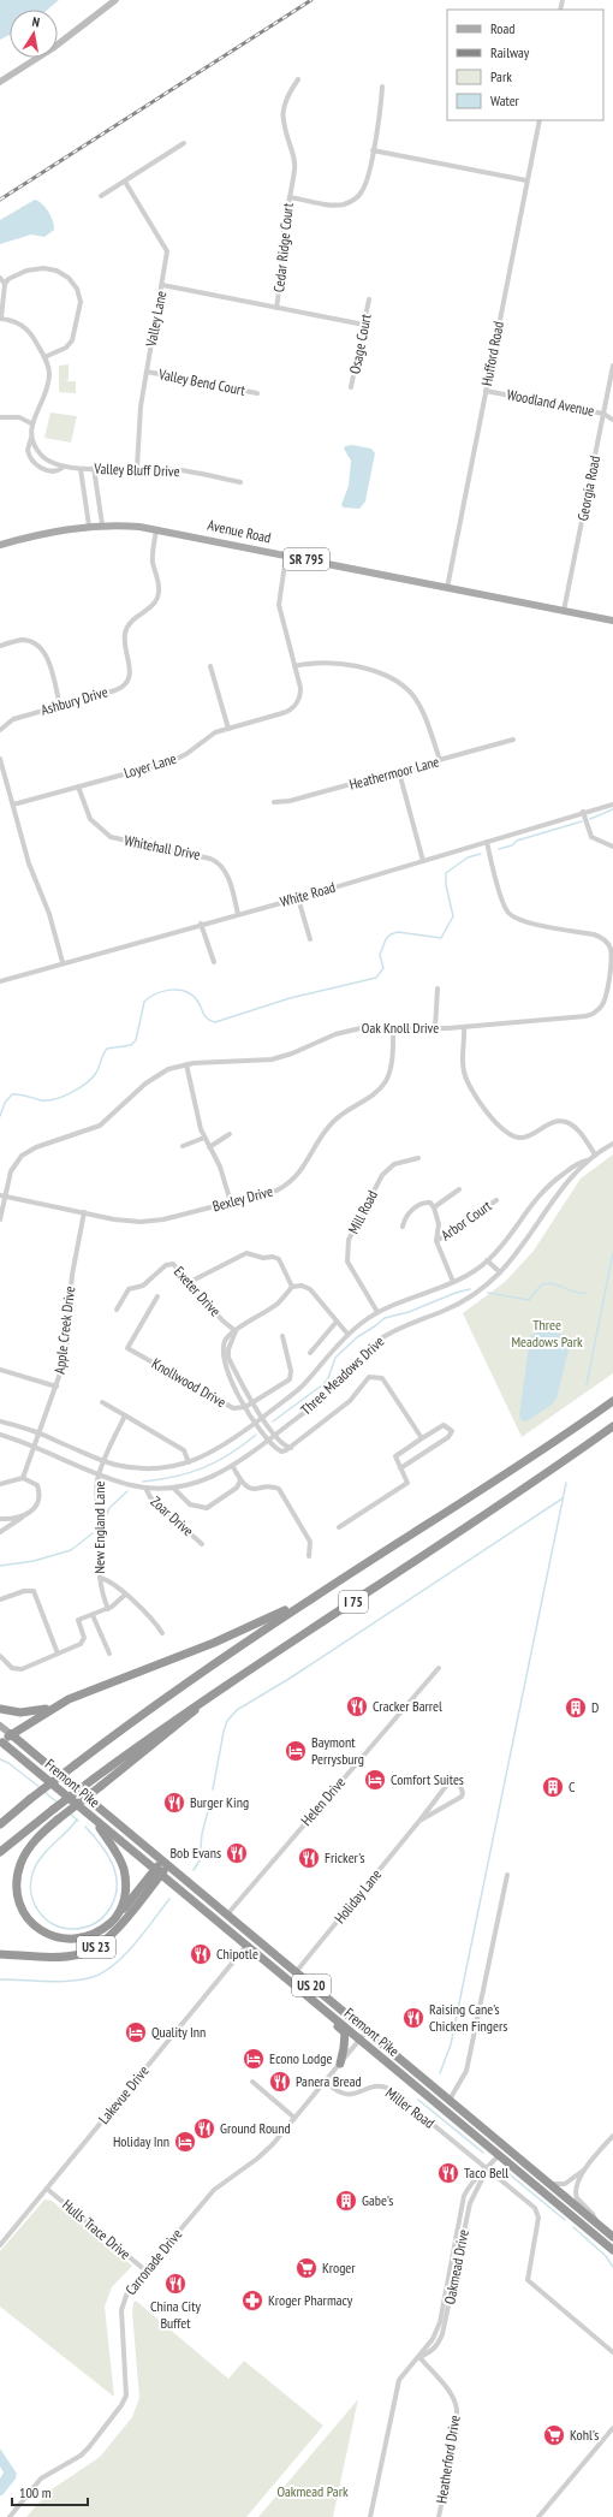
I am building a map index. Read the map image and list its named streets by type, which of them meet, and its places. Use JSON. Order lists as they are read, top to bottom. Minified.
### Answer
{"streets":{"highway":["I 75","Fremont Pike","US 23","US 20"],"main road":["Avenue Road","SR 795"],"street":["Cedar Ridge Court","Valley Lane","Osage Court","Hufford Road","Valley Bend Court","Woodland Avenue","Valley Bluff Drive","Georgia Road","Ashbury Drive","Loyer Lane","Heathermoor Lane","Whitehall Drive","White Road","Oak Knoll Drive","Bexley Drive","Mill Road","Arbor Court","Exeter Drive","Apple Creek Drive","Three Meadows Drive","Knollwood Drive","Zoar Drive","New England Lane","Helen Drive","Holiday Lane","Lakevue Drive","Miller Road","Hulls Trace Drive","Carronade Drive","Oakmead Drive","Heatherford Drive"]},"crossings":[["Valley Lane","Valley Bend Court"],["Valley Lane","Valley Bluff Drive"],["Hufford Road","Woodland Avenue"],["Hufford Road","Avenue Road"],["Woodland Avenue","Georgia Road"],["Georgia Road","Avenue Road"],["Avenue Road","Ashbury Drive"],["Avenue Road","Loyer Lane"],["Loyer Lane","Whitehall Drive"],["Whitehall Drive","White Road"],["White Road","Oak Knoll Drive"],["Oak Knoll Drive","Bexley Drive"],["Bexley Drive","Apple Creek Drive"],["Mill Road","Three Meadows Drive"],["Apple Creek Drive","Three Meadows Drive"],["Three Meadows Drive","Zoar Drive"],["Three Meadows Drive","New England Lane"],["Fremont Pike","Helen Drive"],["Fremont Pike","Holiday Lane"],["Fremont Pike","US 23"],["Fremont Pike","US 20"],["Fremont Pike","Lakevue Drive"],["Fremont Pike","Carronade Drive"],["Fremont Pike","Oakmead Drive"],["Lakevue Drive","Hulls Trace Drive"],["Miller Road","Carronade Drive"],["Miller Road","Oakmead Drive"],["Hulls Trace Drive","Carronade Drive"],["Oakmead Drive","Heatherford Drive"]],"parks":["Three Meadows Park","Oakmead Park"],"places":{"restaurant":["Cracker Barrel","Burger King","Bob Evans","Fricker's","Chipotle","Raising Cane's Chicken Fingers","Panera Bread","Ground Round","Taco Bell","China City Buffet"],"building":["D","C","Gabe's"],"hotel":["Baymont Perrysburg","Comfort Suites","Quality Inn","Econo Lodge","Holiday Inn"],"supermarket":["Kroger","Kohl's"],"pharmacy":["Kroger Pharmacy"]},"legend":["Road","Railway","Park","Water"],"scale_bar":"100 m","north":"top"}
